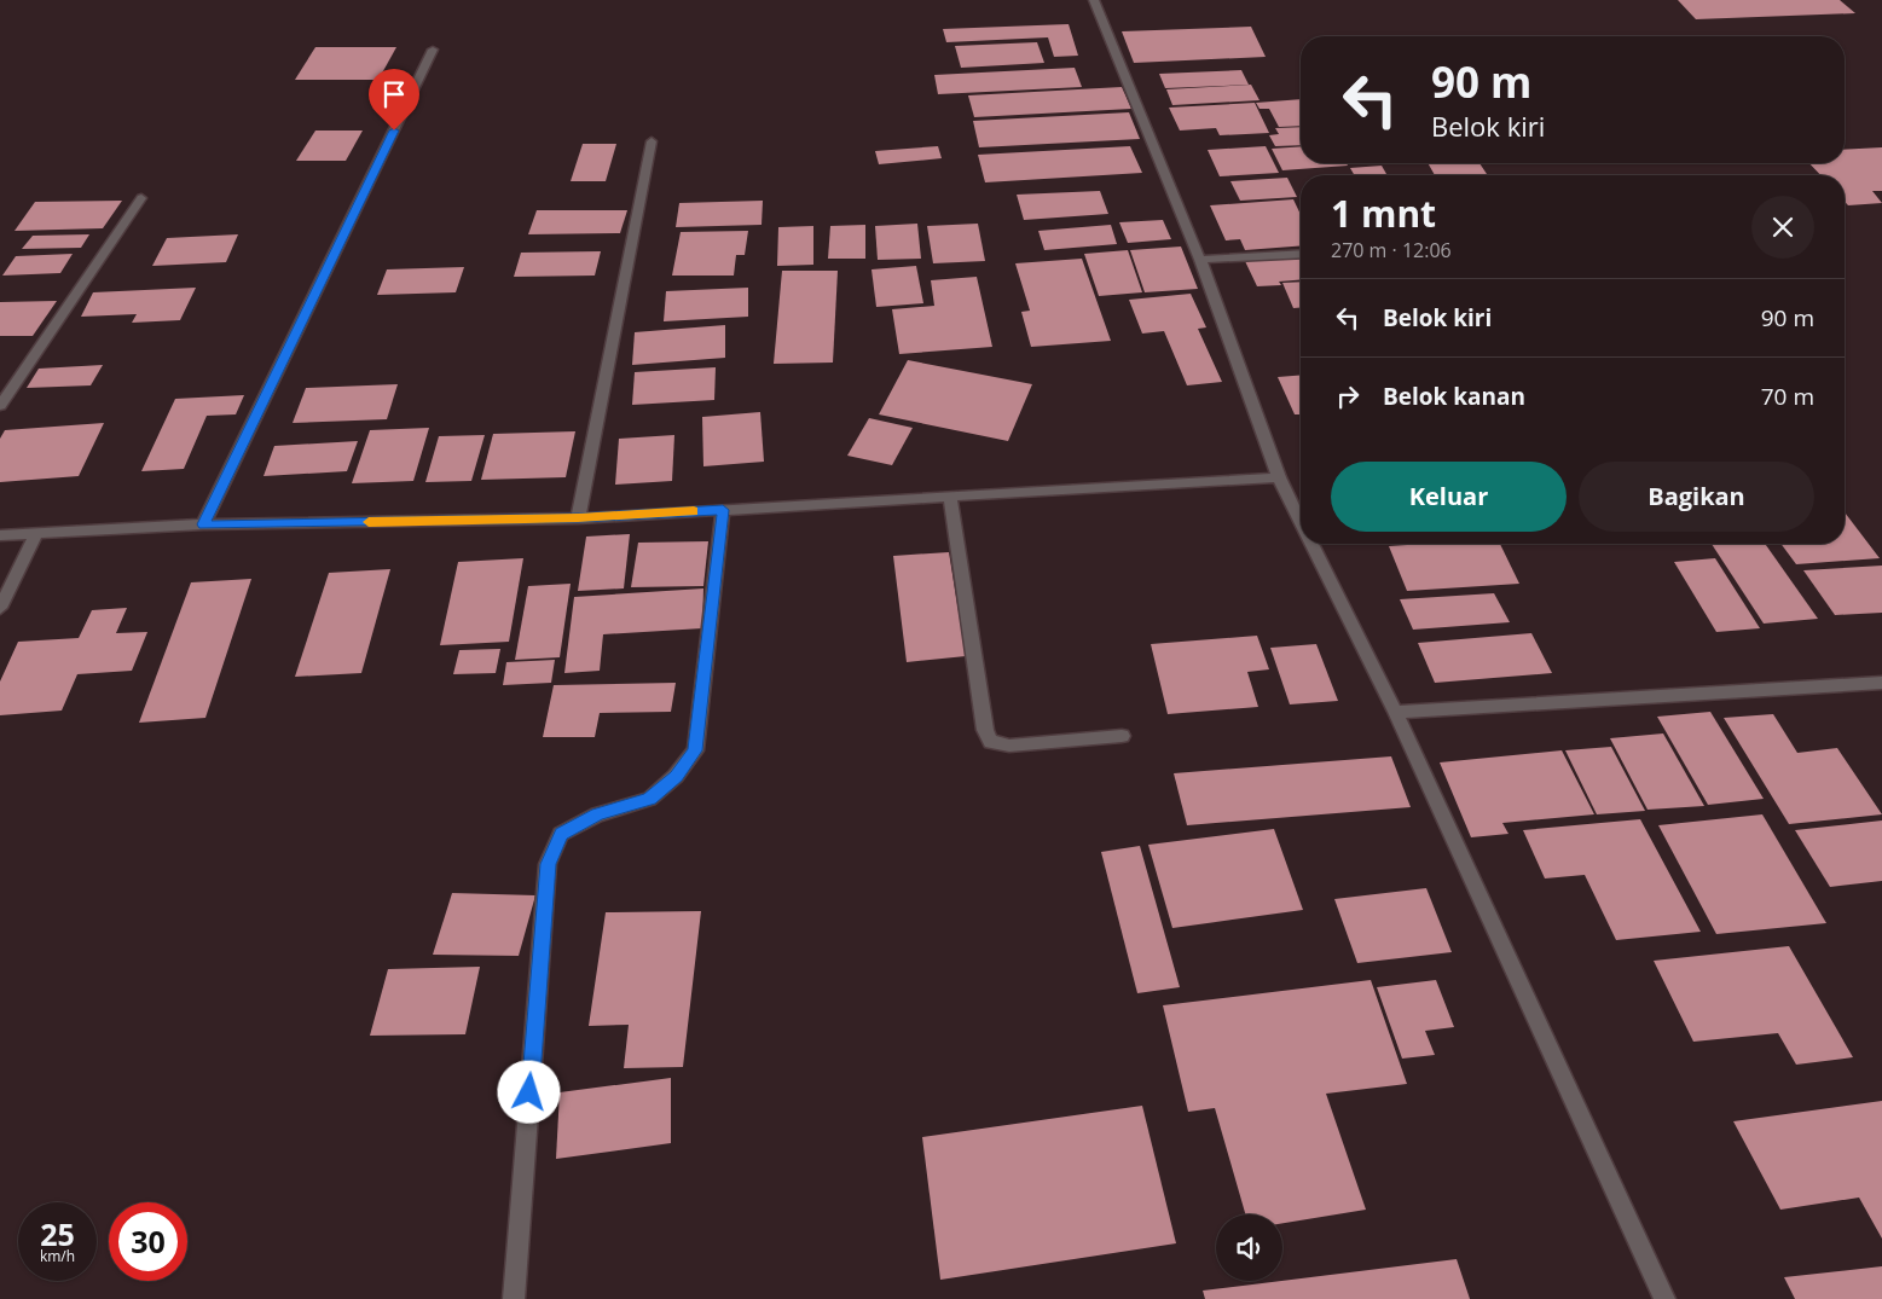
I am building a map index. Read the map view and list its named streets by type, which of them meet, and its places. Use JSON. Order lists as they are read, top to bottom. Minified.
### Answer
{"page":{"turn":["90 m","Belok kiri"],"heading":["1 mnt","270 m · 12:06"],"list":[{"name":"Belok kiri","value":"90 m"},{"name":"Belok kanan","value":"70 m"}],"buttons":["Keluar","Bagikan"],"speed":"25 km/h","limit":"30"}}
